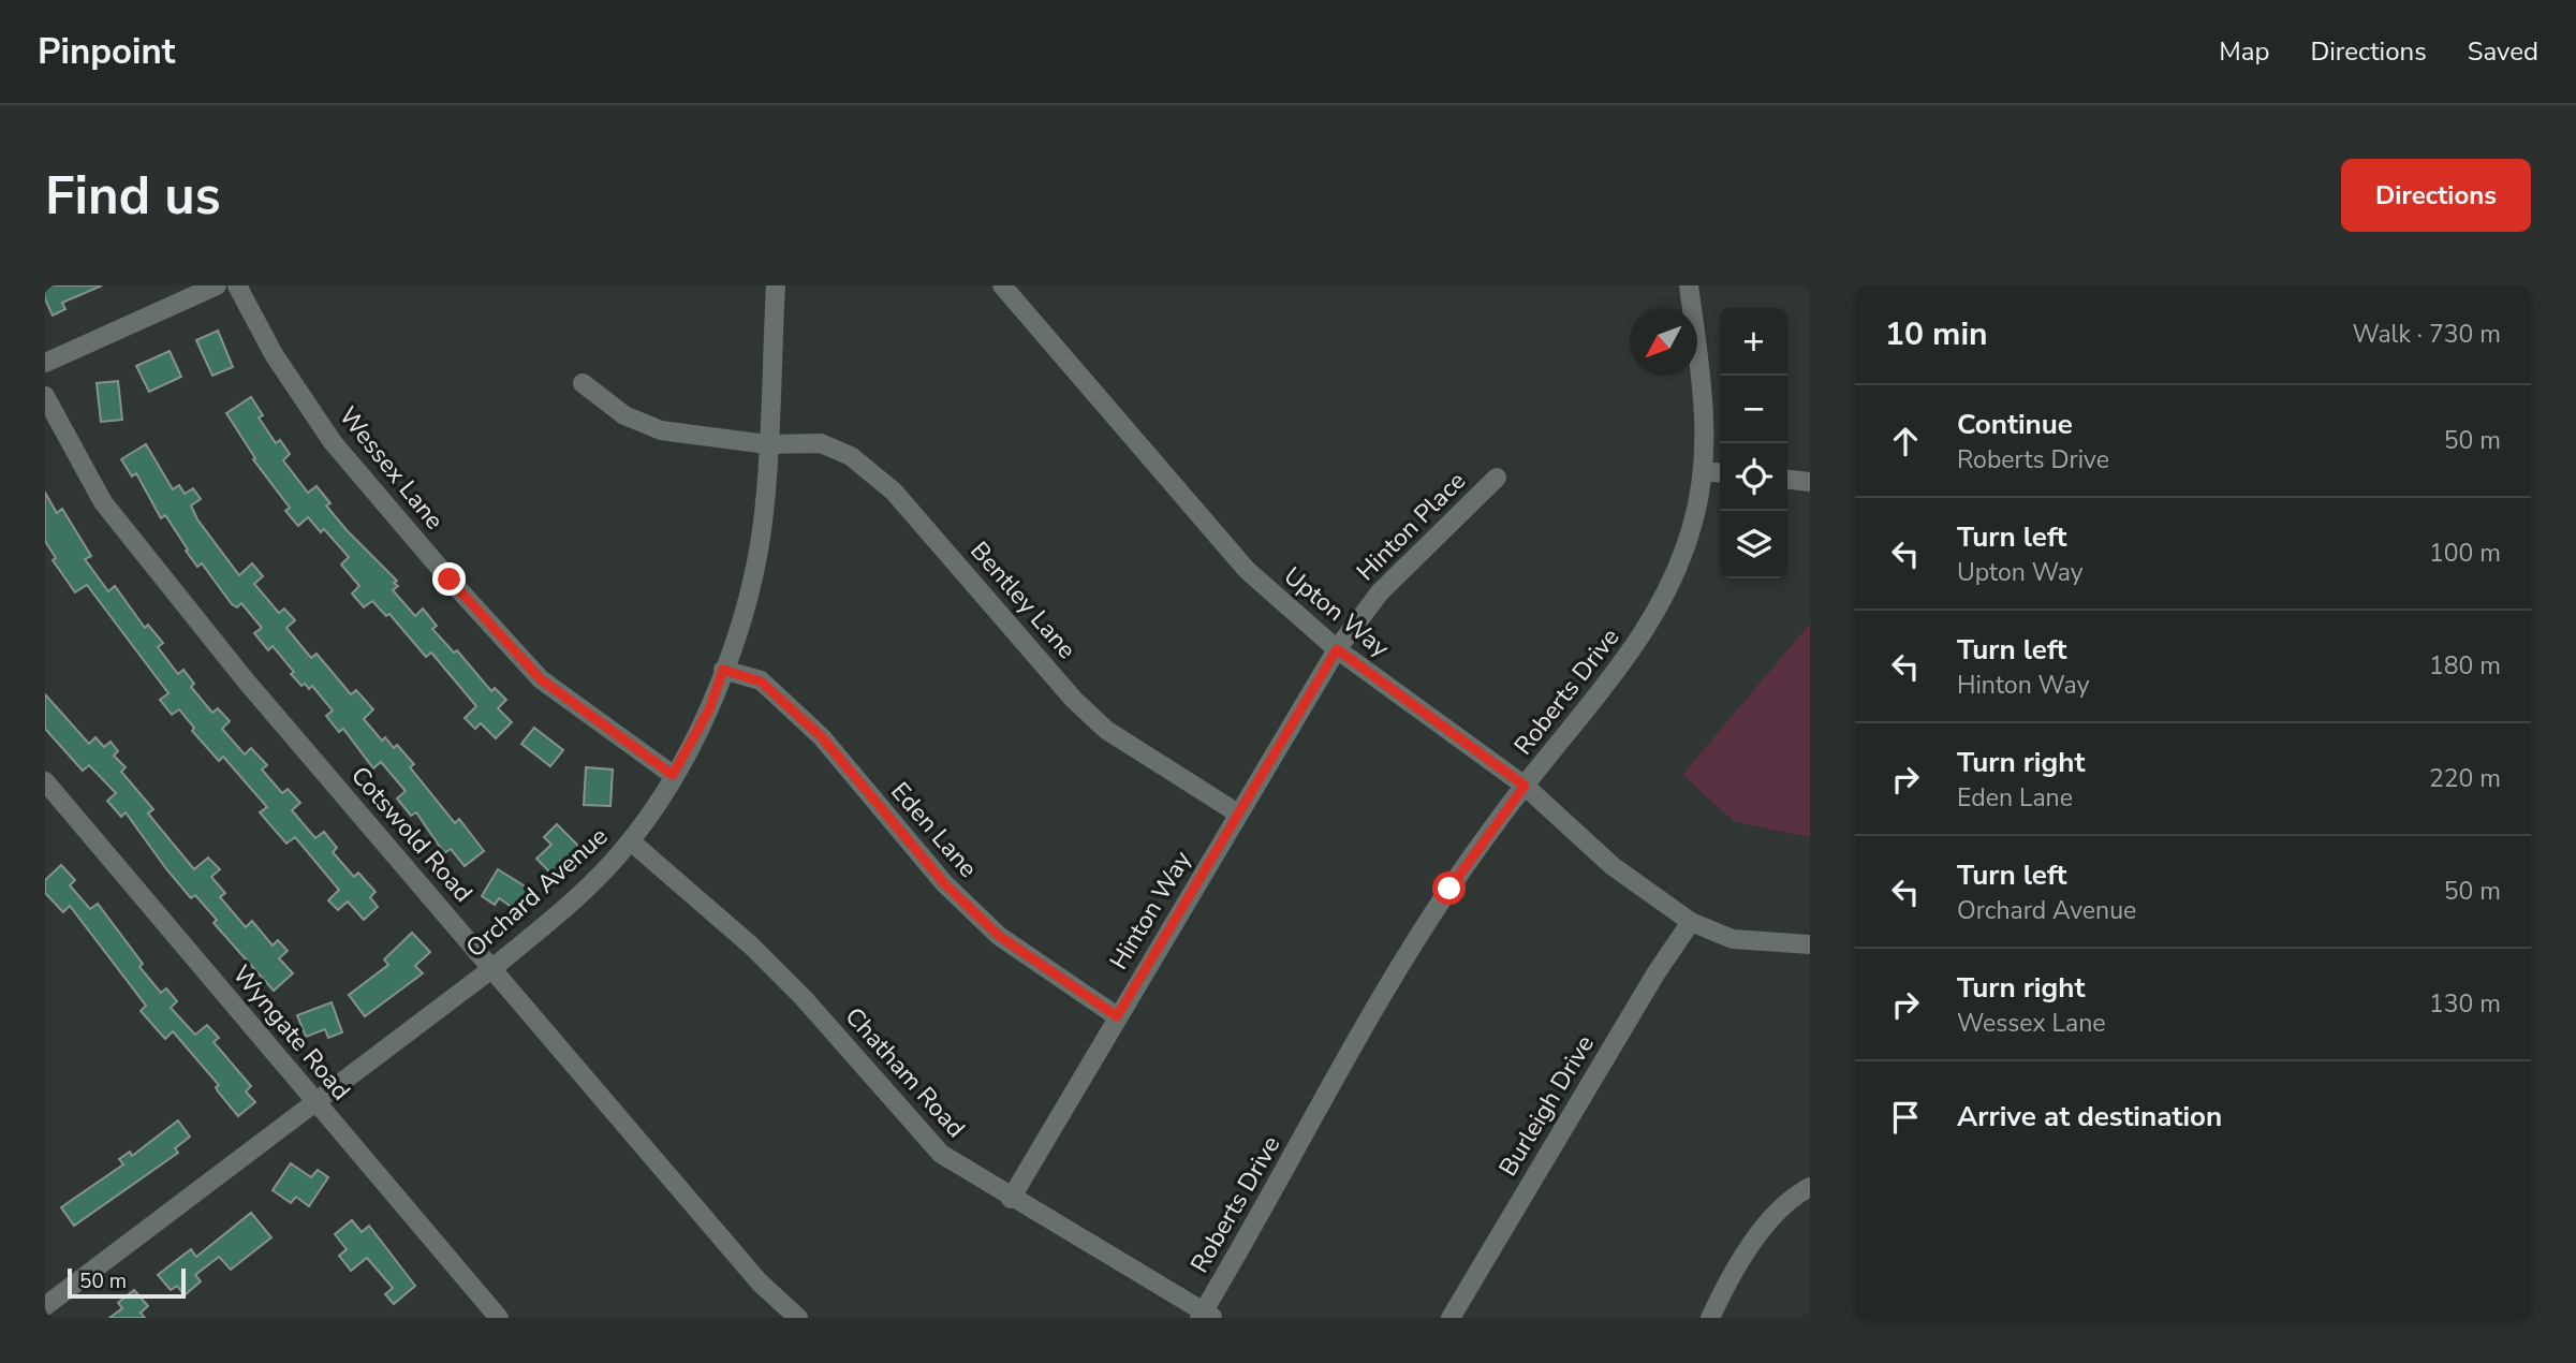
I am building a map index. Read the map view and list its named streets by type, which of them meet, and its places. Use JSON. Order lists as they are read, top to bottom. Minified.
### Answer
{"streets":{"street":["Wessex Lane","Hinton Place","Bentley Lane","Upton Way","Roberts Drive","Eden Lane","Cotswold Road","Orchard Avenue","Hinton Way","Wyngate Road","Chatham Road","Burleigh Drive"]},"crossings":[["Wessex Lane","Orchard Avenue"],["Hinton Place","Upton Way"],["Hinton Place","Hinton Way"],["Bentley Lane","Orchard Avenue"],["Bentley Lane","Hinton Way"],["Upton Way","Roberts Drive"],["Upton Way","Hinton Way"],["Upton Way","Burleigh Drive"],["Roberts Drive","Chatham Road"],["Eden Lane","Orchard Avenue"],["Eden Lane","Hinton Way"],["Cotswold Road","Orchard Avenue"],["Orchard Avenue","Wyngate Road"],["Orchard Avenue","Chatham Road"],["Hinton Way","Chatham Road"]],"scale_bar":"50 m","north":"bottom left","page":{"header":"Pinpoint","nav":["Map","Directions","Saved"],"buttons":"Directions","title":"Find us","heading":["10 min","Walk · 730 m"],"map_buttons":["+","−"],"list":[["Continue","Roberts Drive","50 m"],["Turn left","Upton Way","100 m"],["Turn left","Hinton Way","180 m"],["Turn right","Eden Lane","220 m"],["Turn left","Orchard Avenue","50 m"],["Turn right","Wessex Lane","130 m"],"Arrive at destination"],"scale":"50 m"}}
